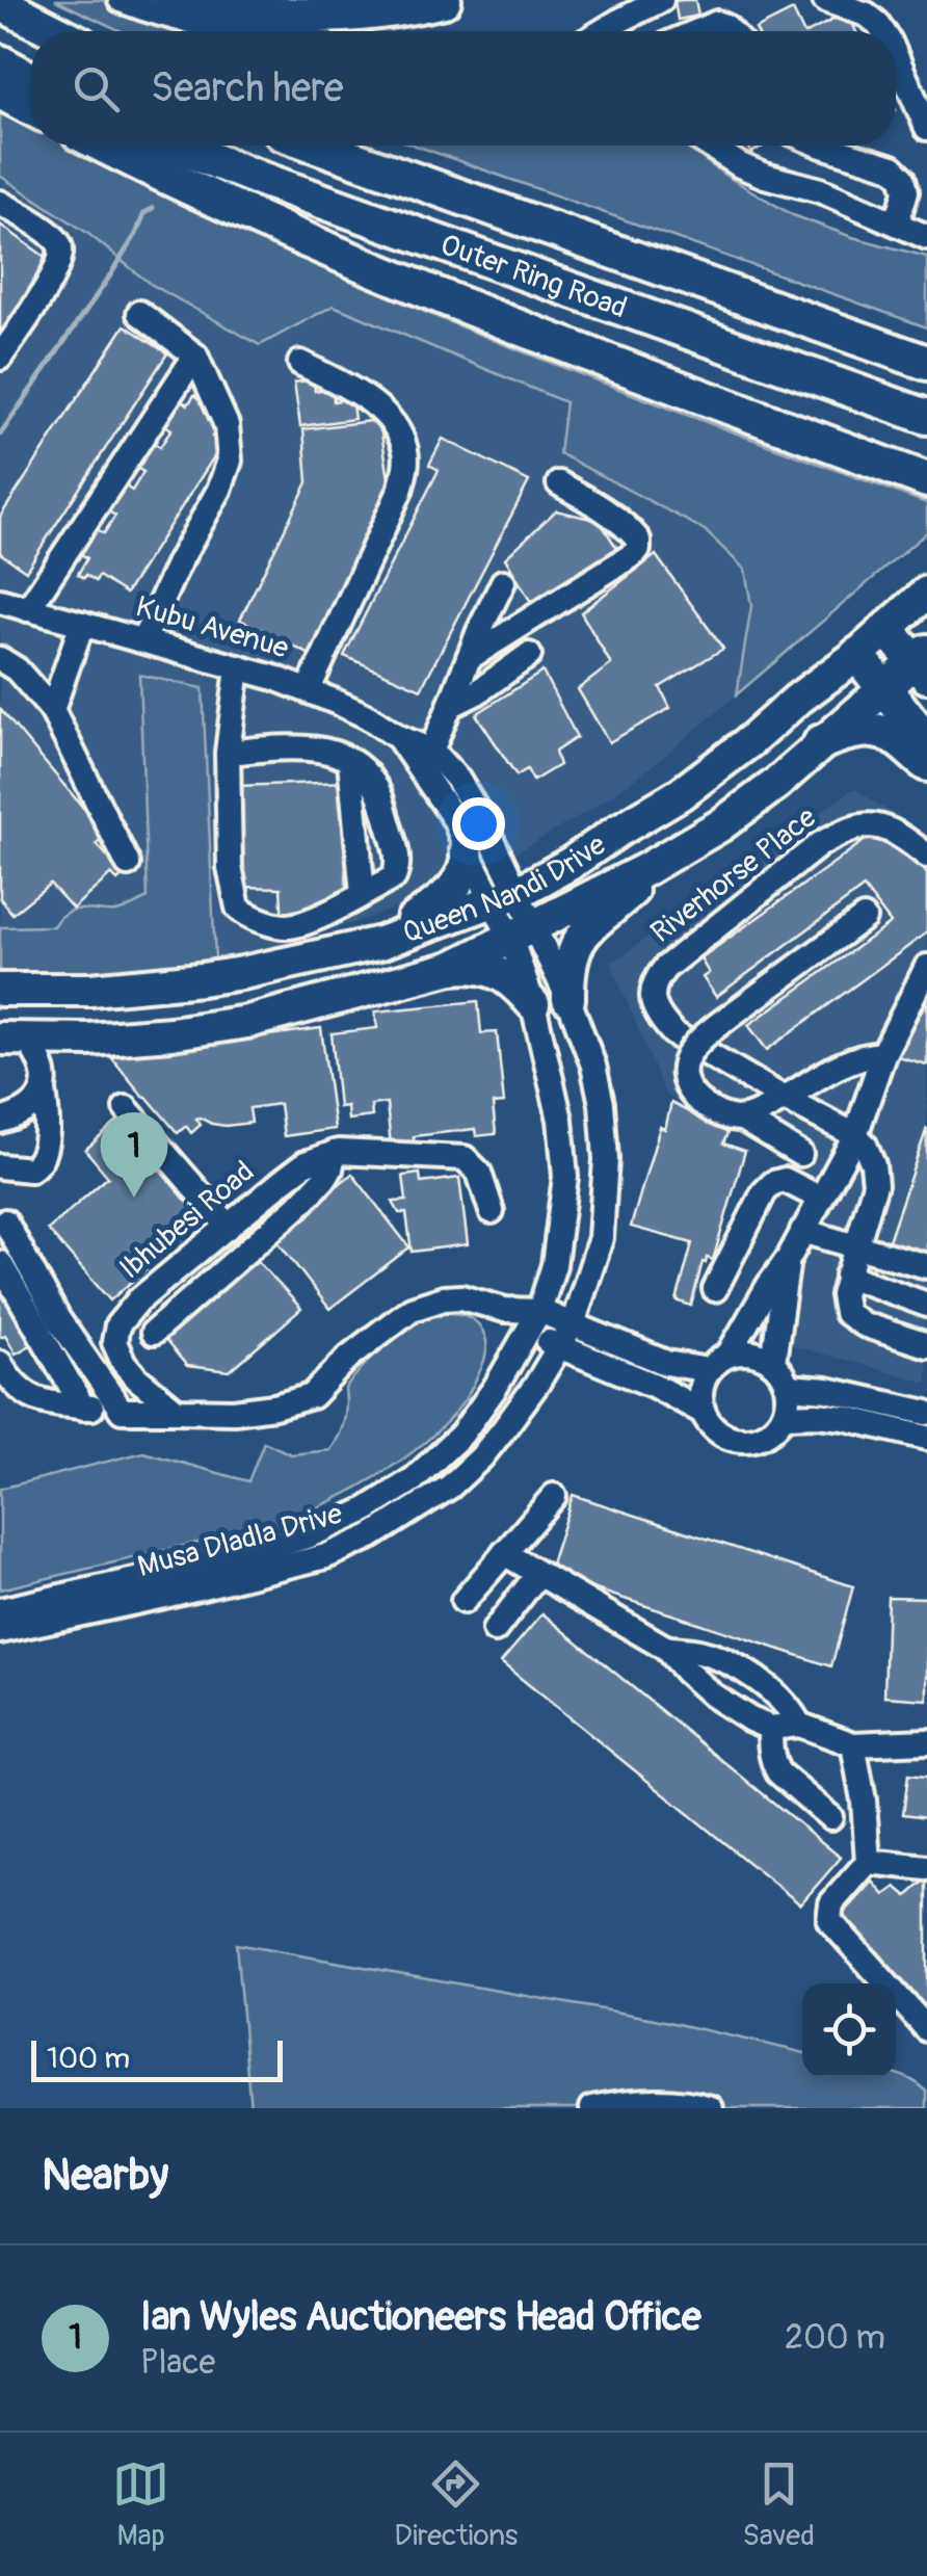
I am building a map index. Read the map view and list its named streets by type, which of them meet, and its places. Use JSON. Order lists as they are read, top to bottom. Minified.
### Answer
{"streets":{"highway":["Outer Ring Road"],"main road":["Queen Nandi Drive"],"street":["Kubu Avenue","Riverhorse Place","Ibhubesi Road","Musa Dladla Drive"]},"crossings":[["Kubu Avenue","Queen Nandi Drive"],["Kubu Avenue","Musa Dladla Drive"],["Queen Nandi Drive","Musa Dladla Drive"]],"scale_bar":"100 m","page":{"search":"Search here","pins":"1","scale":"100 m","heading":"Nearby","list":[{"mark":"1","name":"Ian Wyles Auctioneers Head Office","note":"Place","value":"200 m"}],"nav":["Map","Directions","Saved"]}}
